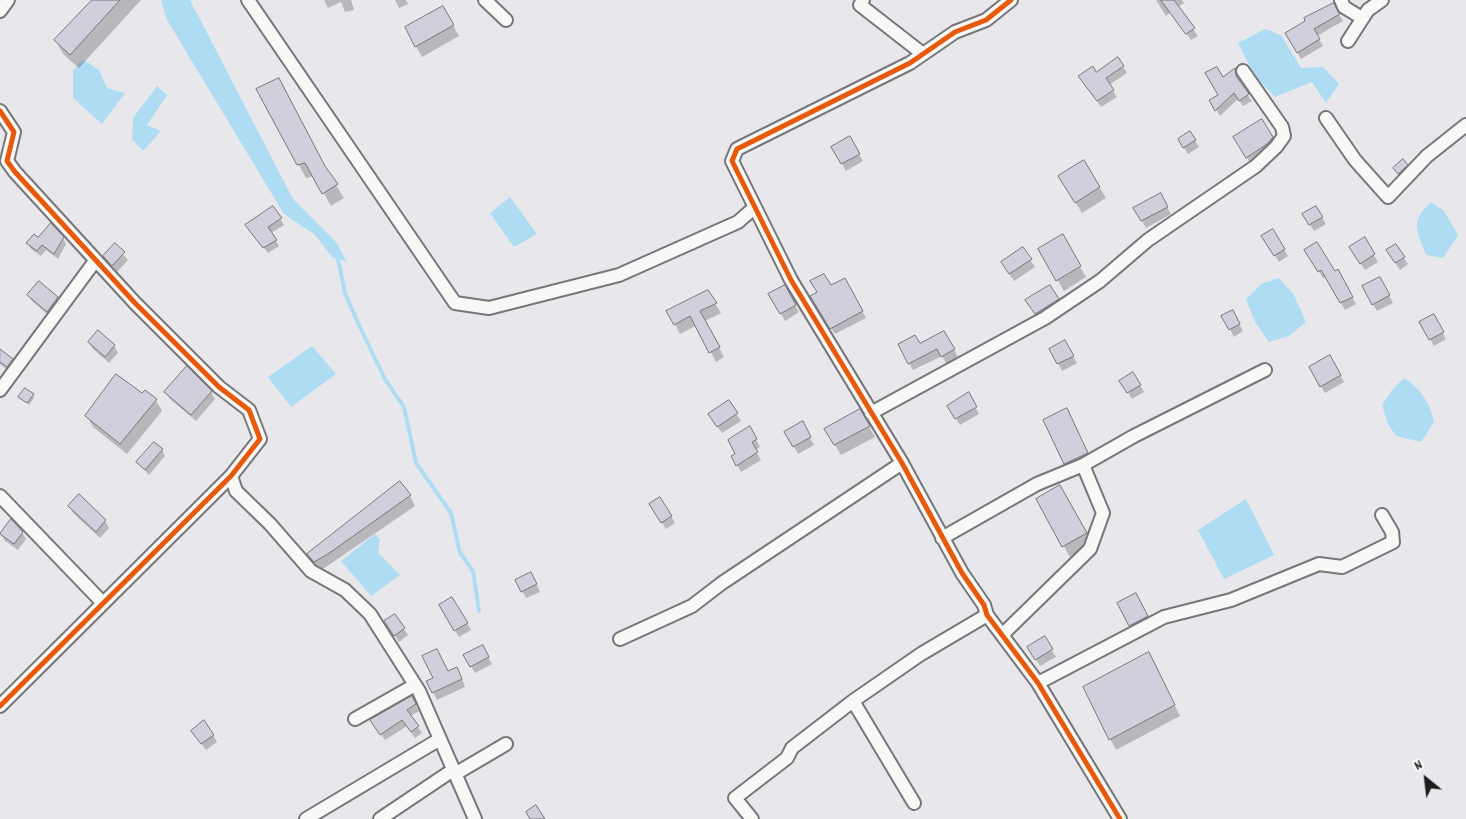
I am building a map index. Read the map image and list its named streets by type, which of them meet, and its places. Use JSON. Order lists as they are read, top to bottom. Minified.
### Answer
{"north":"top left"}
